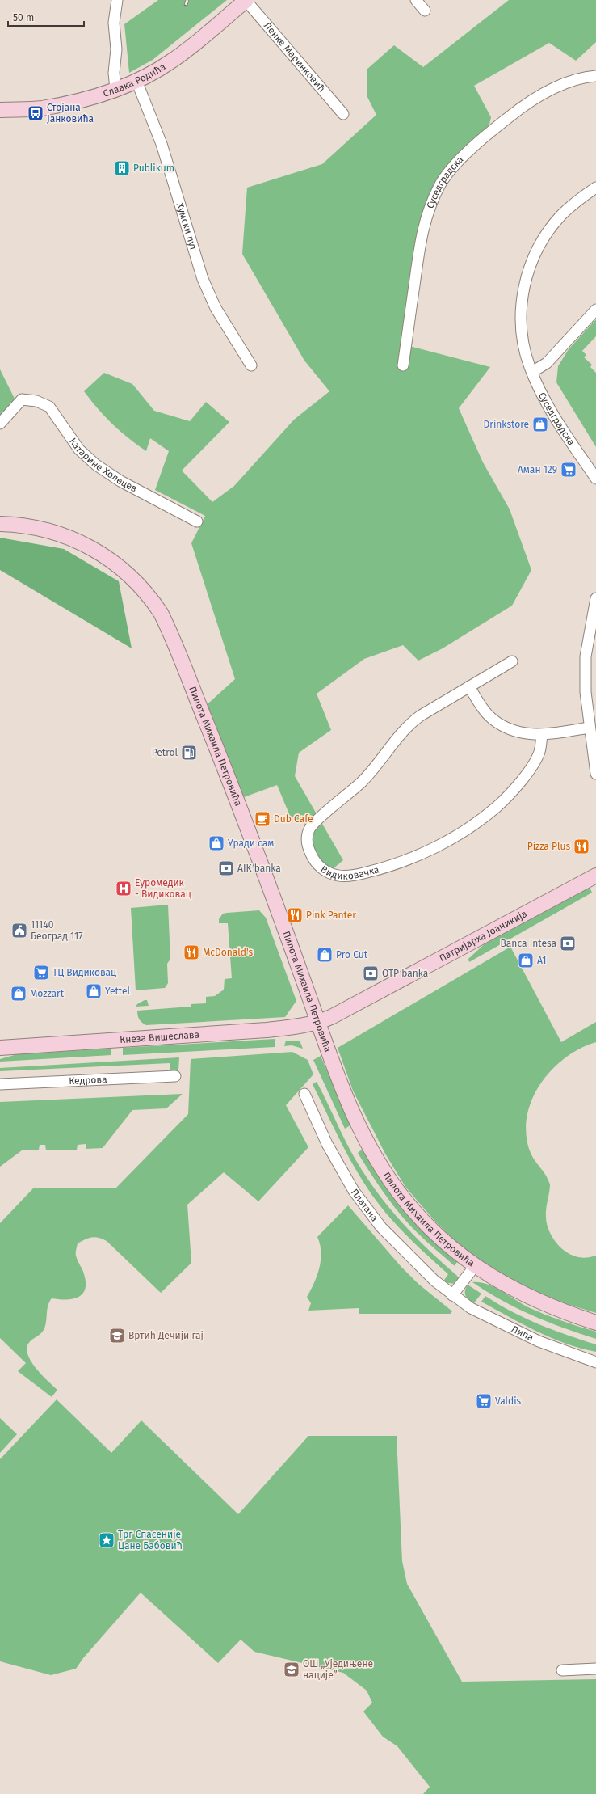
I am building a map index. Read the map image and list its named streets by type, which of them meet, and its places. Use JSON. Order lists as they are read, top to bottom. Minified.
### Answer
{"streets":{"main road":["Славка Родића","Пилота Михаила Петровића","Патријарха Јоаникија","Кнеза Вишеслава"],"street":["Ленке Маринковић","Суседградска","Хумски пут","Катарине Холецев","Видиковачка","Кедрова","Платана","Липа"]},"crossings":[["Ленке Маринковић","Славка Родића"],["Славка Родића","Хумски пут"],["Пилота Михаила Петровића","Патријарха Јоаникија"],["Пилота Михаила Петровића","Кнеза Вишеслава"],["Патријарха Јоаникија","Кнеза Вишеслава"],["Платана","Липа"]],"places":{"bus stop":["Стојана Јанковића"],"building":["Publikum"],"shop":["Drinkstore","Уради сам","Pro Cut","A1","Yettel","Mozzart"],"supermarket":["Аман 129","ТЦ Видиковац","Valdis"],"fuel station":["Petrol"],"cafe":["Dub Cafe"],"restaurant":["Pizza Plus","Pink Panter","McDonald's"],"bank":["AIK banka","Banca Intesa","OTP banka"],"hospital":["Еуромедик - Видиковац"],"public building":["11140 Београд 117"],"school or university":["Вртић Дечији гај","ОШ „Уједињене нације”"],"place":["Трг Спасеније Цане Бабовић"]},"scale_bar":"50 m"}
